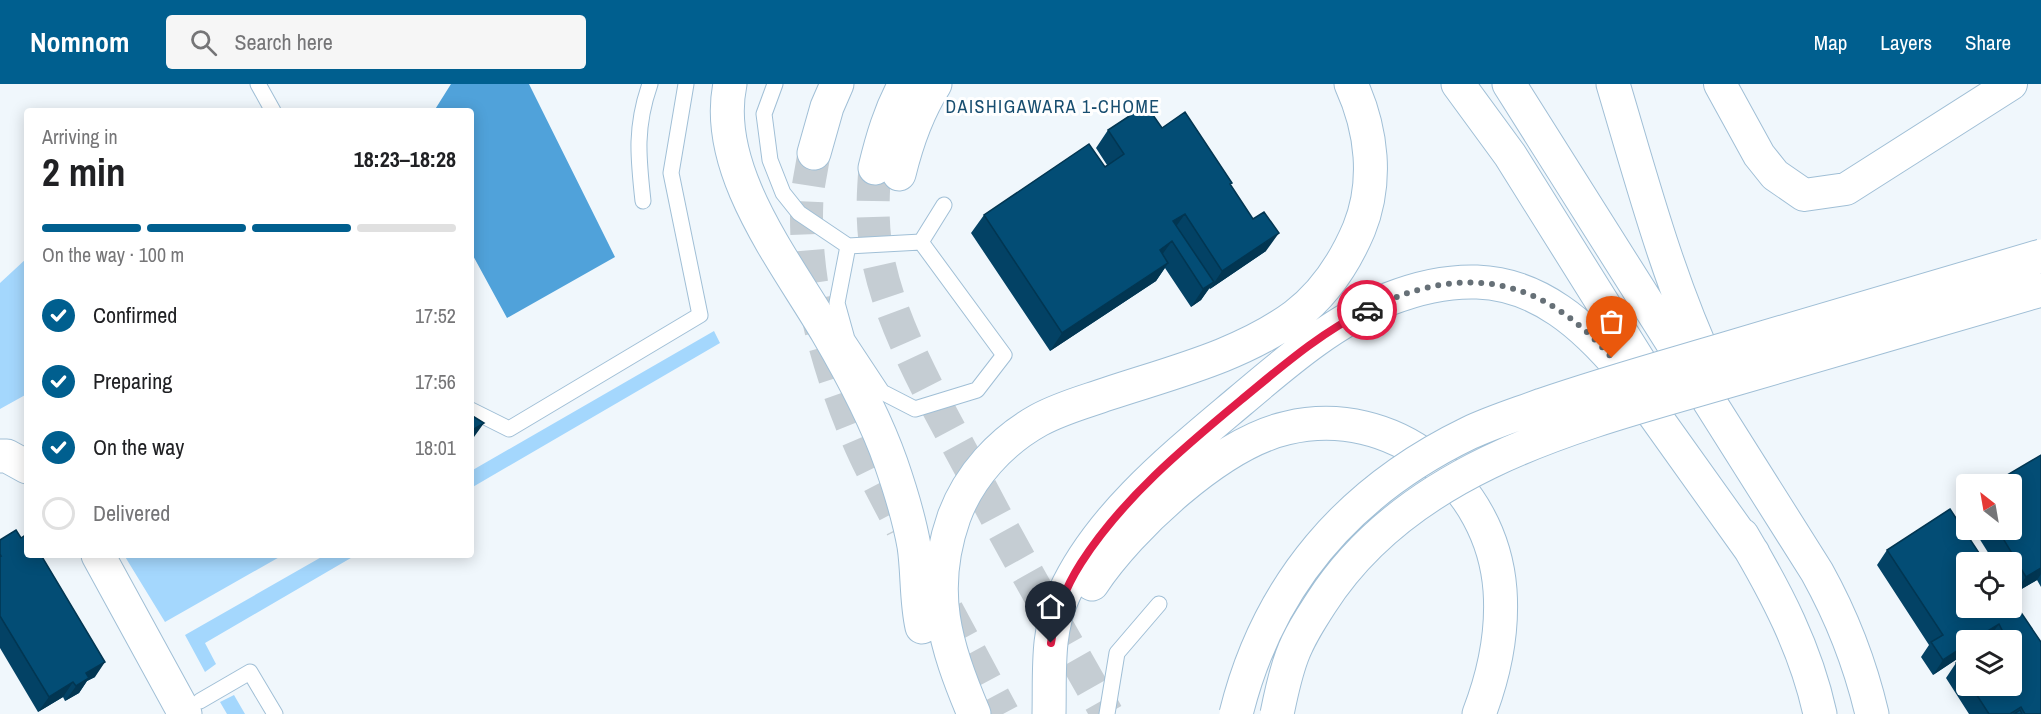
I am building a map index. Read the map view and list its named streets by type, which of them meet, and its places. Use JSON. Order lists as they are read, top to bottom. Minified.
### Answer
{"districts":["DAISHIGAWARA 1-CHOME"],"north":"top left","page":{"header":"Nomnom","search":"Search here","nav":["Map","Layers","Share"],"heading":["2 min","Arriving in","18:23–18:28"],"bar":"On the way · 100 m","list":[["Confirmed","17:52"],["Preparing","17:56"],["On the way","18:01"],"Delivered"]}}
